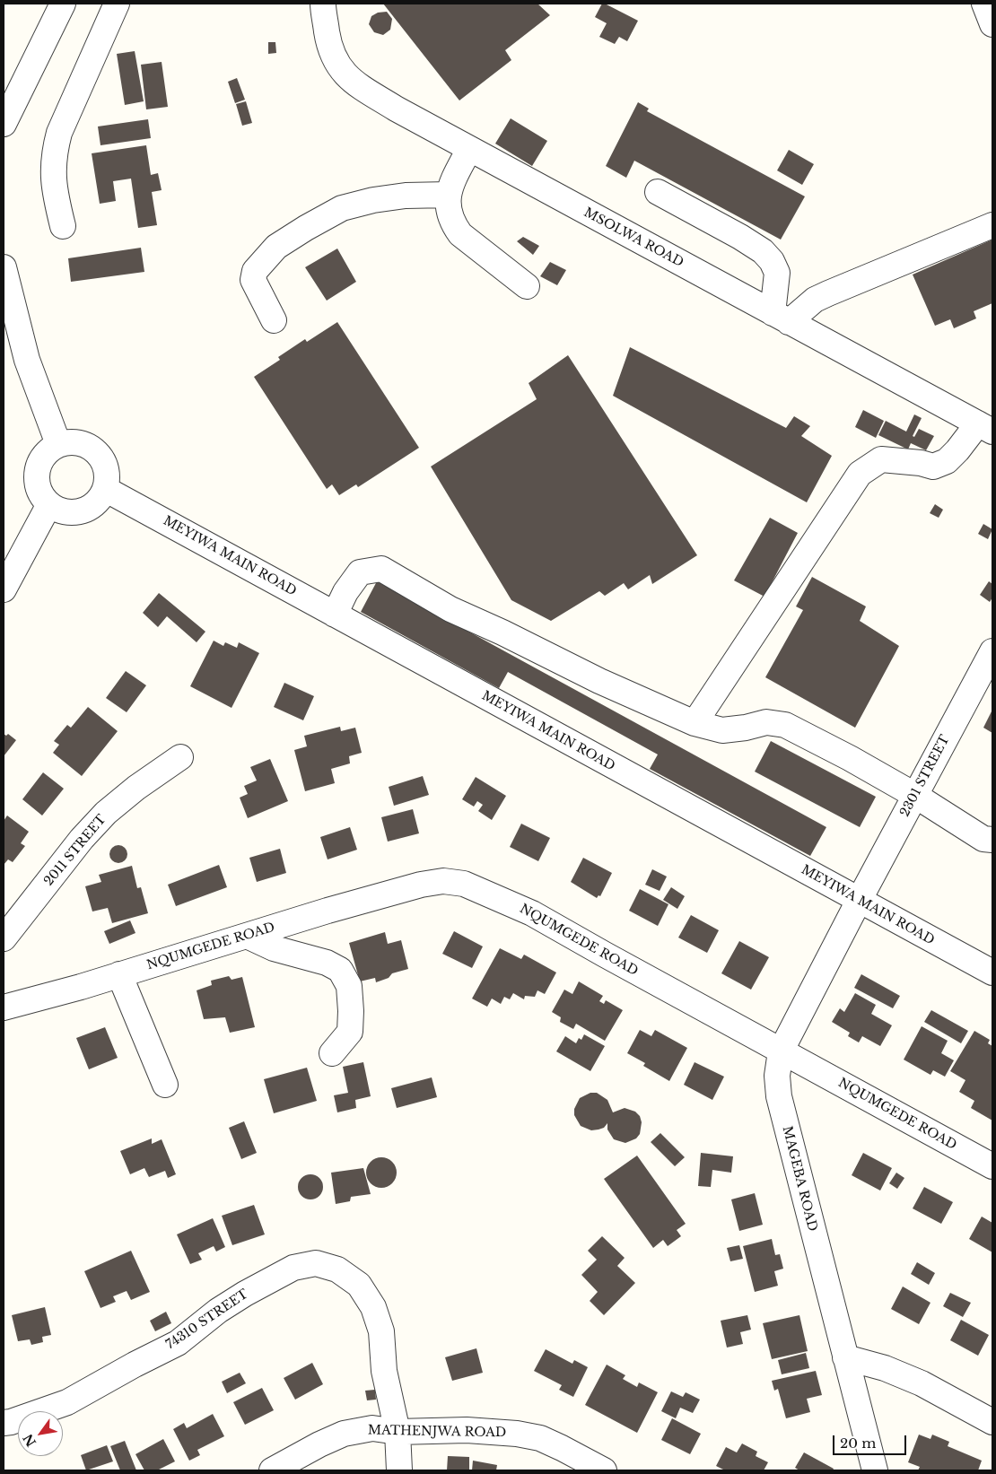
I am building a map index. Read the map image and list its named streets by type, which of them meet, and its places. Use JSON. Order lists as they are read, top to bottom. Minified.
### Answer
{"streets":{"street":["MSOLWA ROAD","MEYIWA MAIN ROAD","2301 STREET","2011 STREET","NQUMGEDE ROAD","MAGEBA ROAD","74310 STREET","MATHENJWA ROAD"]},"crossings":[["MEYIWA MAIN ROAD","2301 STREET"],["MEYIWA MAIN ROAD","MAGEBA ROAD"],["2301 STREET","MAGEBA ROAD"],["NQUMGEDE ROAD","MAGEBA ROAD"],["74310 STREET","MATHENJWA ROAD"]],"scale_bar":"20 m","north":"bottom left"}
